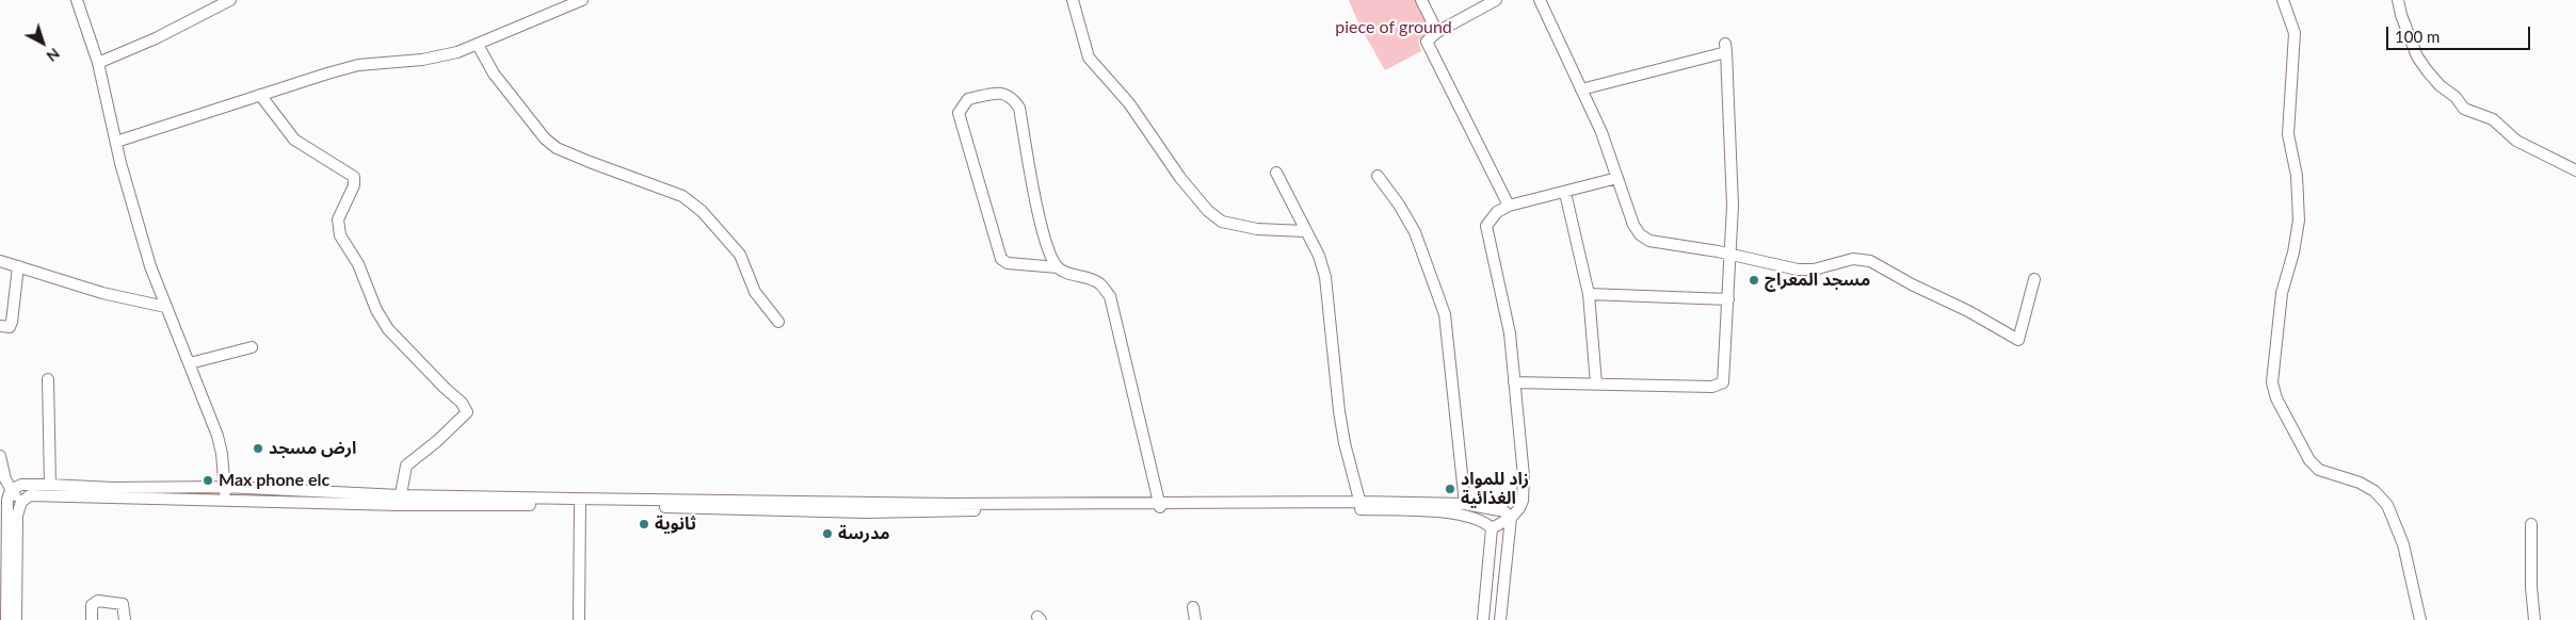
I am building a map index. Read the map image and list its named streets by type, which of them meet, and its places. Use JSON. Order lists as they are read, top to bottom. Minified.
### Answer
{"parks":["piece of ground"],"places":["مسجد المعراج","ارض مسجد","Max phone elc","زاد للمواد الغذائية","ثانوية","مدرسة"],"scale_bar":"100 m","north":"bottom right"}
